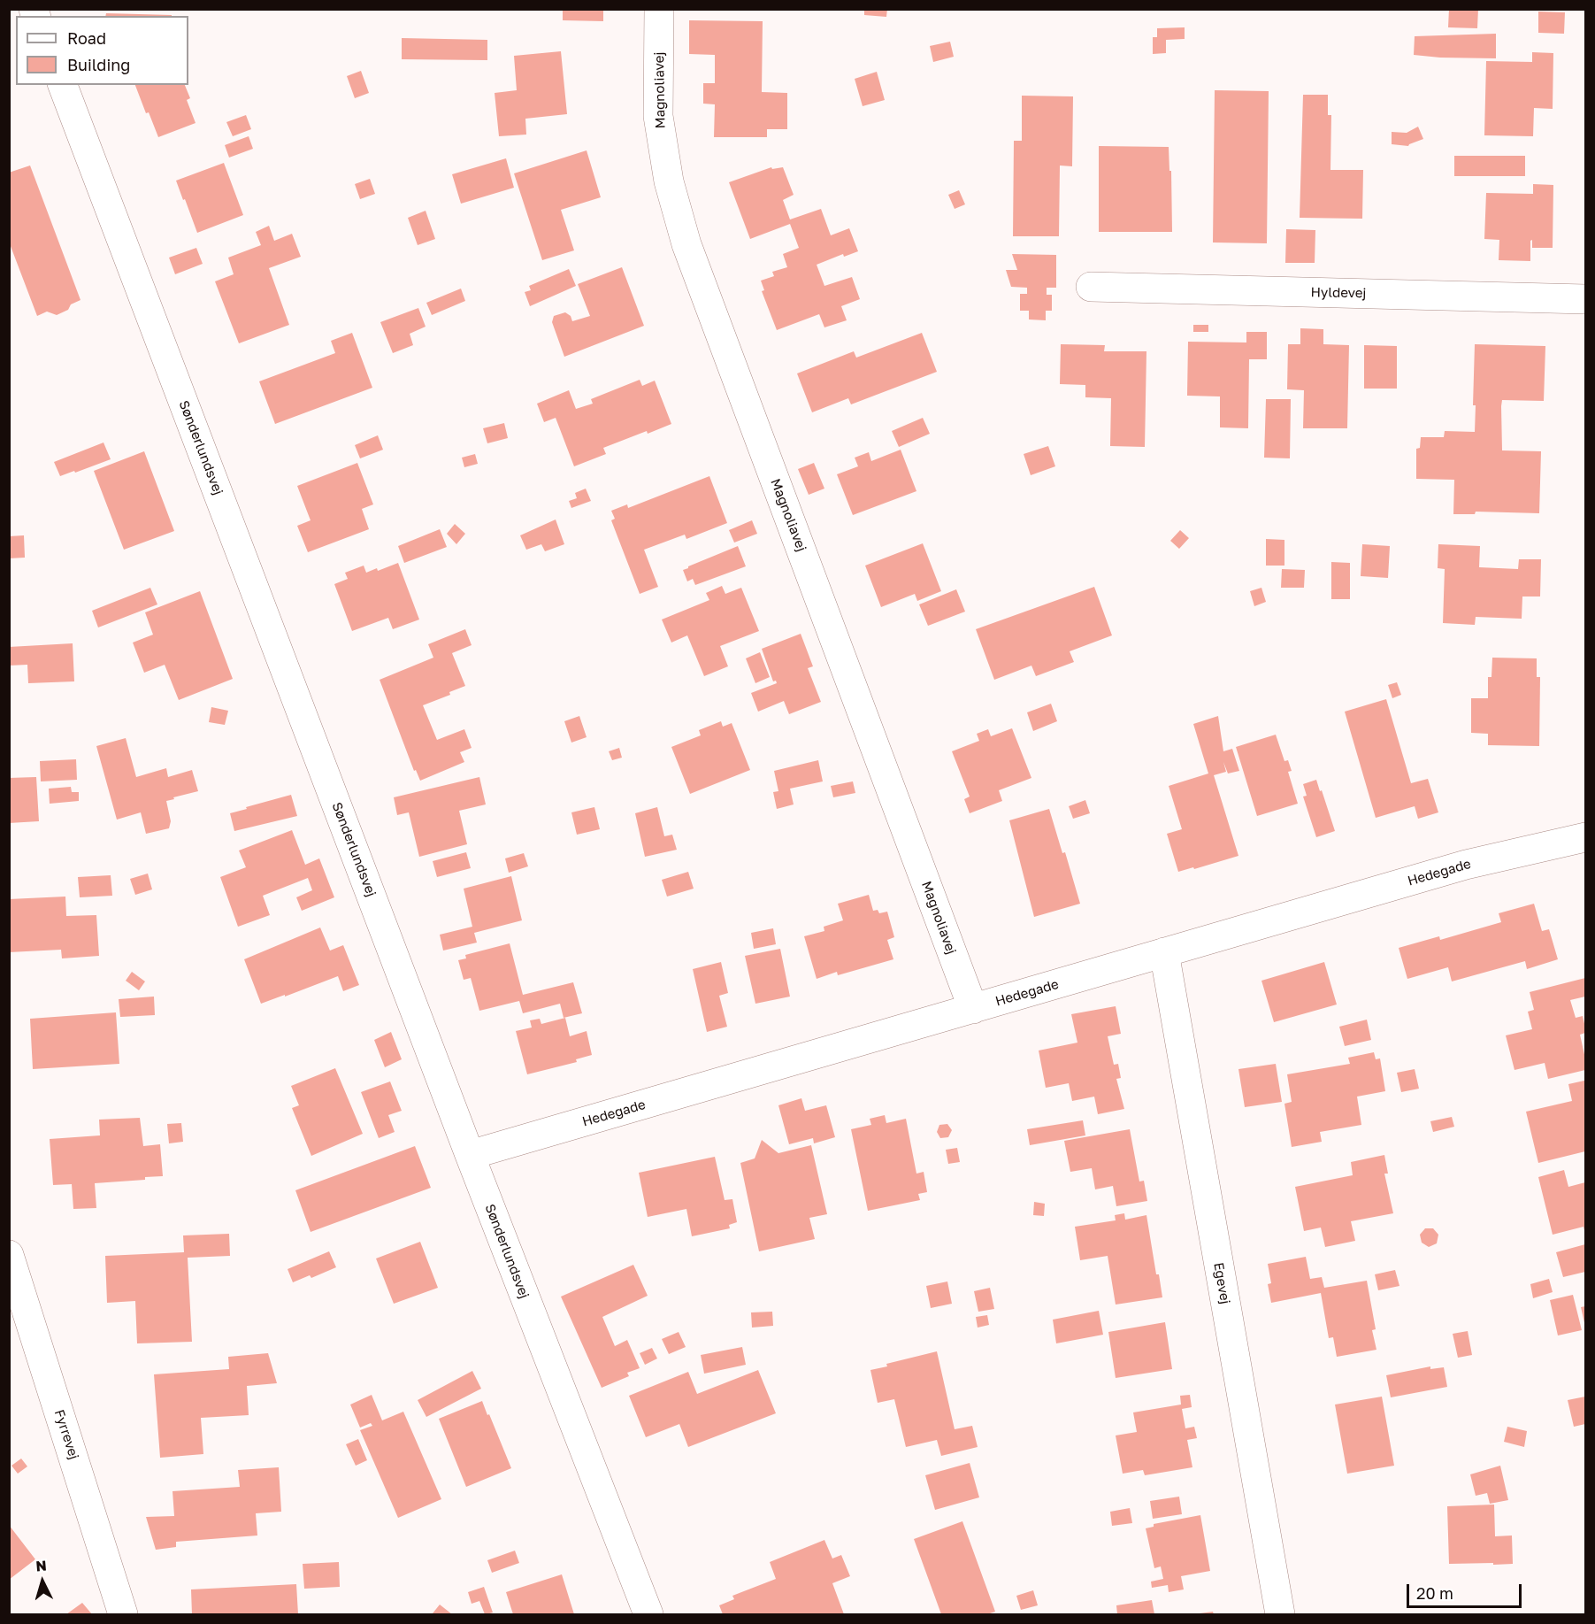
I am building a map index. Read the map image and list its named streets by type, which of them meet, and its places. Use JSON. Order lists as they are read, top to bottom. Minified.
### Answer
{"streets":{"street":["Magnoliavej","Hyldevej","Sønderlundsvej","Hedegade","Egevej","Fyrrevej"]},"crossings":[["Magnoliavej","Hedegade"],["Sønderlundsvej","Hedegade"],["Hedegade","Egevej"]],"legend":["Road","Building"],"scale_bar":"20 m","north":"top"}
